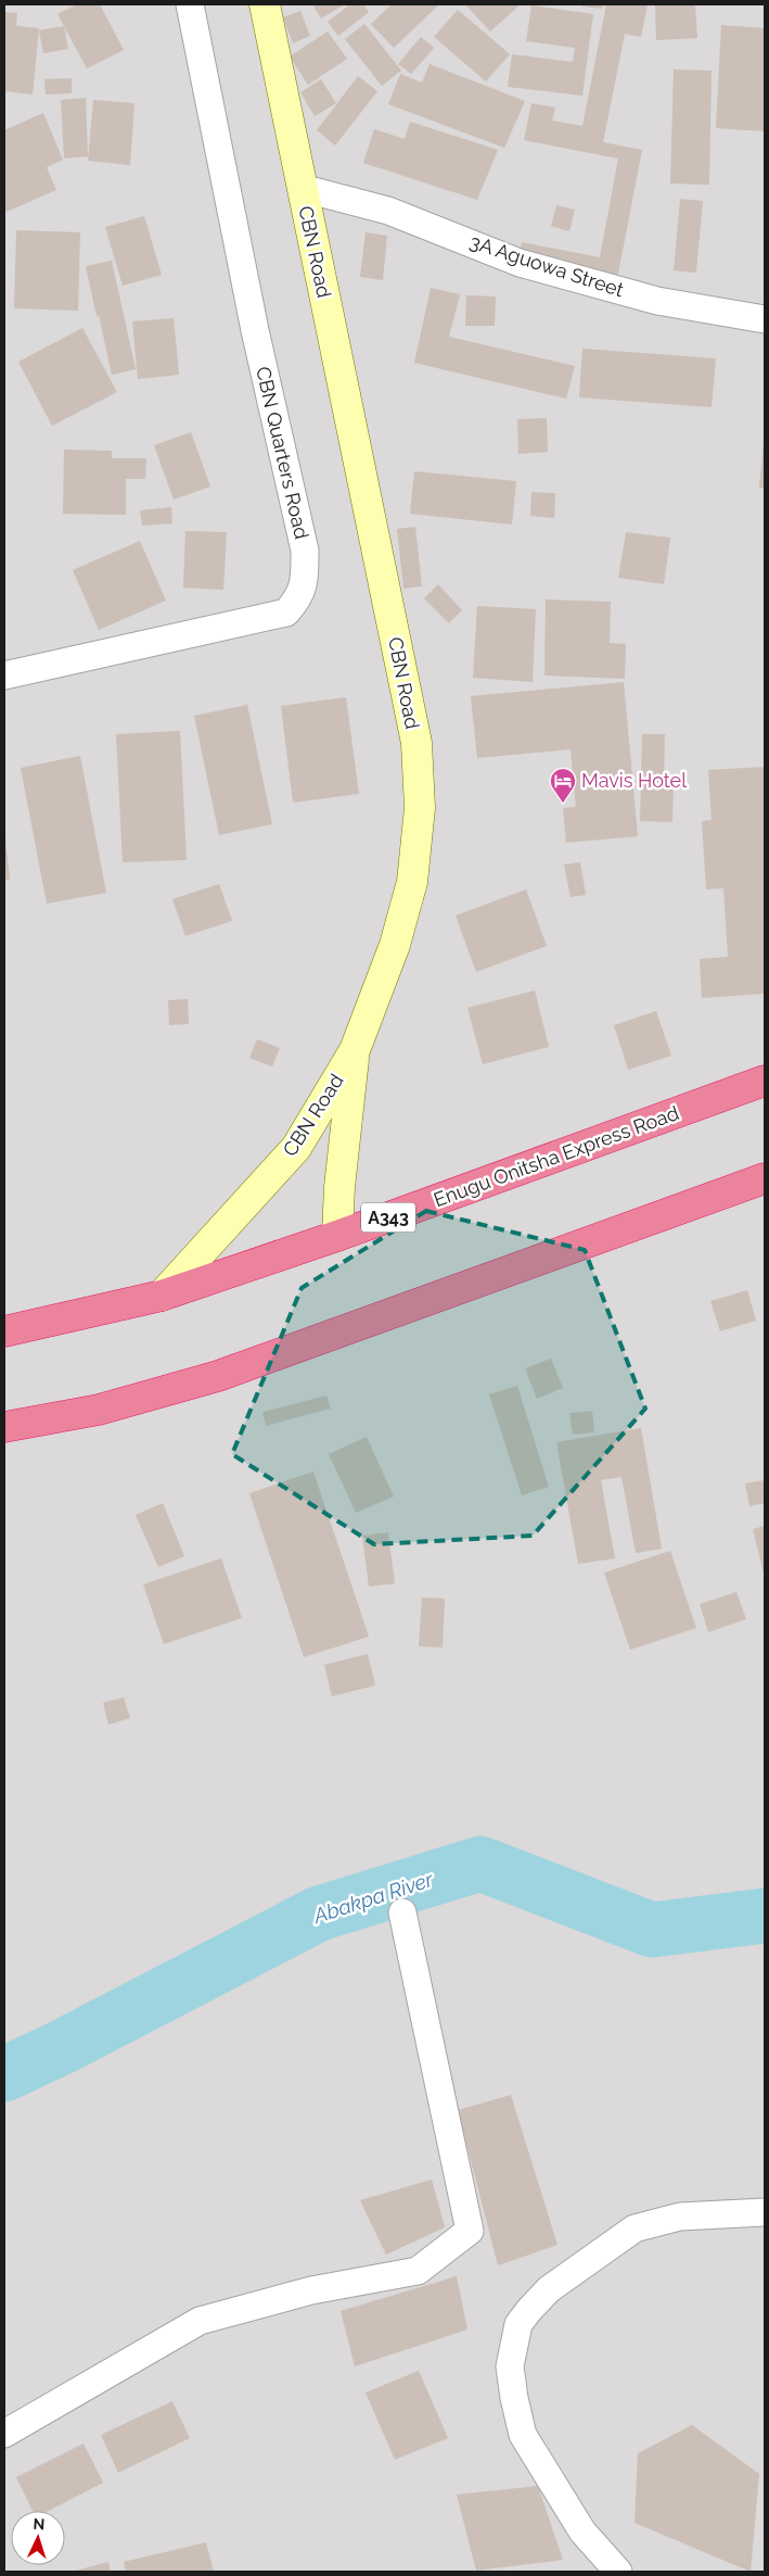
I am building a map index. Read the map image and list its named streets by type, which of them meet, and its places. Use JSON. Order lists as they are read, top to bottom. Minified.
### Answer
{"streets":{"highway":["Enugu Onitsha Express Road","A343"],"main road":["CBN Road"],"street":["3A Aguowa Street","CBN Quarters Road"]},"crossings":[["CBN Road","3A Aguowa Street"],["CBN Road","Enugu Onitsha Express Road"]],"water":["Abakpa River"],"places":{"hotel":["Mavis Hotel"]},"north":"top"}
